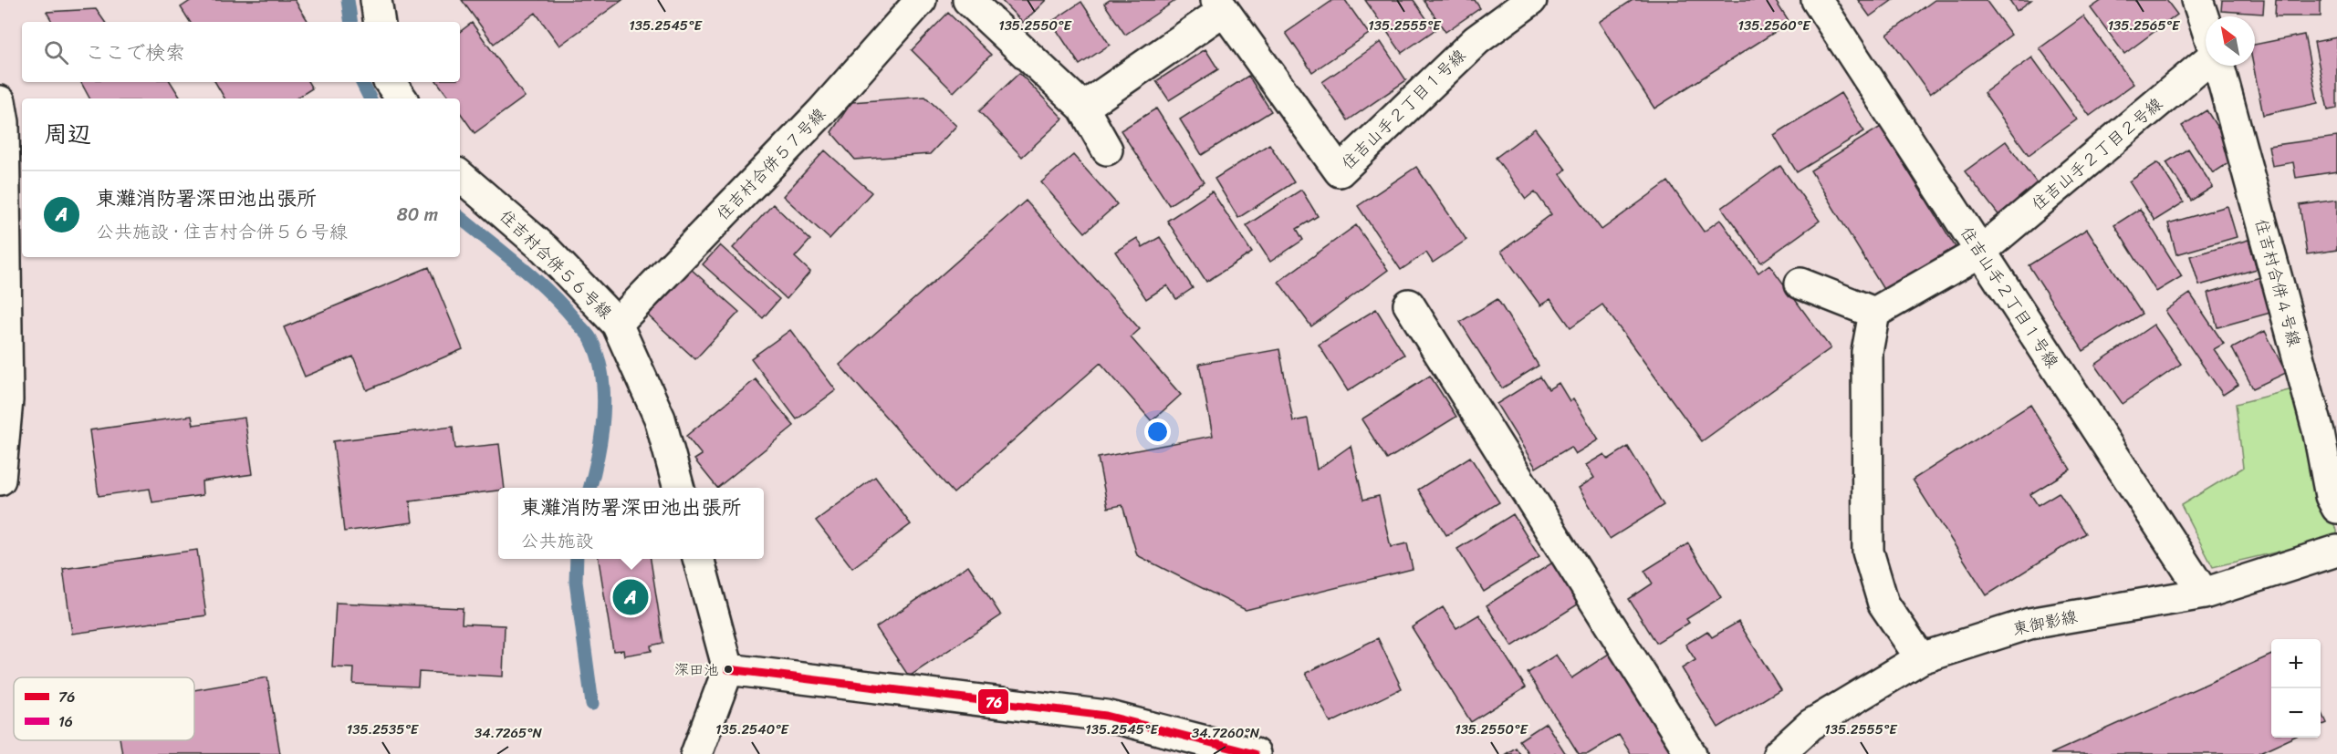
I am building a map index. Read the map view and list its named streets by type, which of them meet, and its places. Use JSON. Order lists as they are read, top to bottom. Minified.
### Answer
{"streets":{"street":["住吉山手２丁目１号線","住吉山手２丁目２号線","住吉村合併５７号線","住吉村合併５６号線","住吉村合併４号線","東御影線"]},"crossings":[["住吉山手２丁目１号線","住吉山手２丁目２号線"],["住吉山手２丁目１号線","東御影線"],["住吉村合併５７号線","住吉村合併５６号線"]],"places":["深田池"],"lines":["transit line 76"],"legend":["76","16"],"north":"top left","page":{"search":"ここで検索","heading":"周辺","list":[{"mark":"A","name":"東灘消防署深田池出張所","note":"公共施設 · 住吉村合併５６号線","value":"80 m"}],"popup":["東灘消防署深田池出張所","公共施設"],"pins":"A","map_buttons":["+","−"]},"coordinates":["135.2545°E","135.2550°E","135.2555°E","135.2560°E","135.2565°E","135.2535°E","135.2540°E","34.7265°N","34.7260°N"]}
